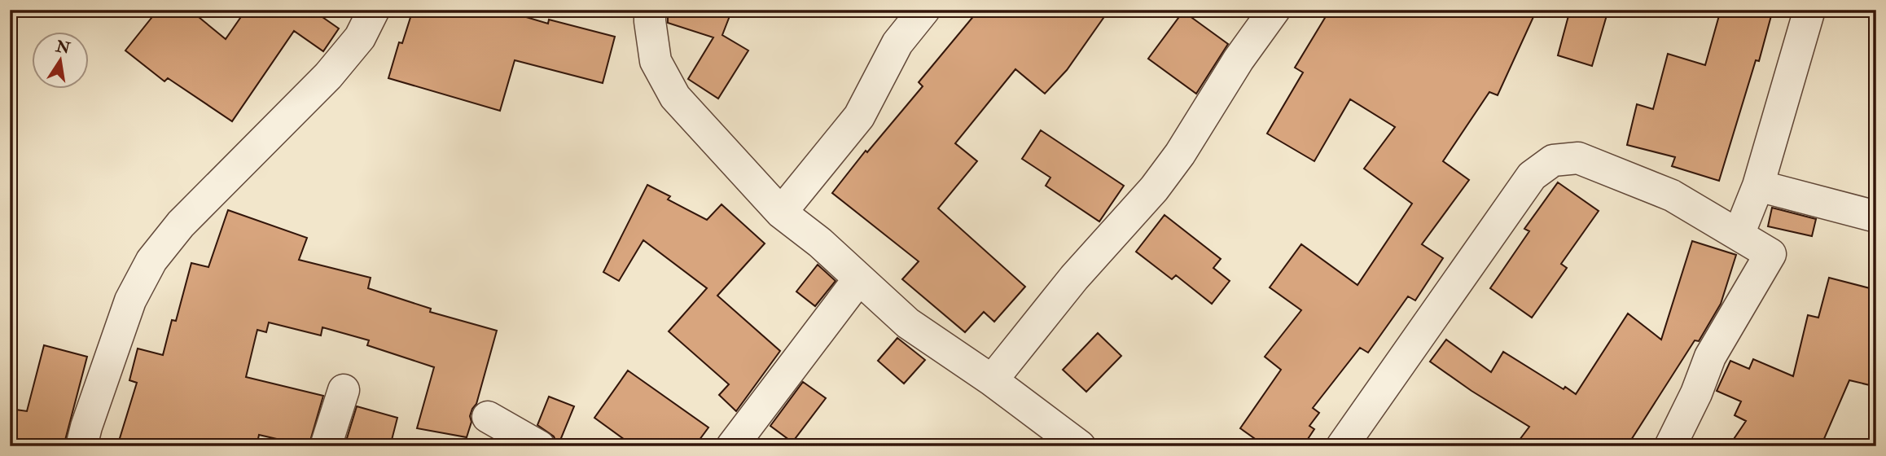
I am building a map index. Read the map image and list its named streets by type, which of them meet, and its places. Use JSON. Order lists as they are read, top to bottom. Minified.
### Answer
{"north":"top"}
